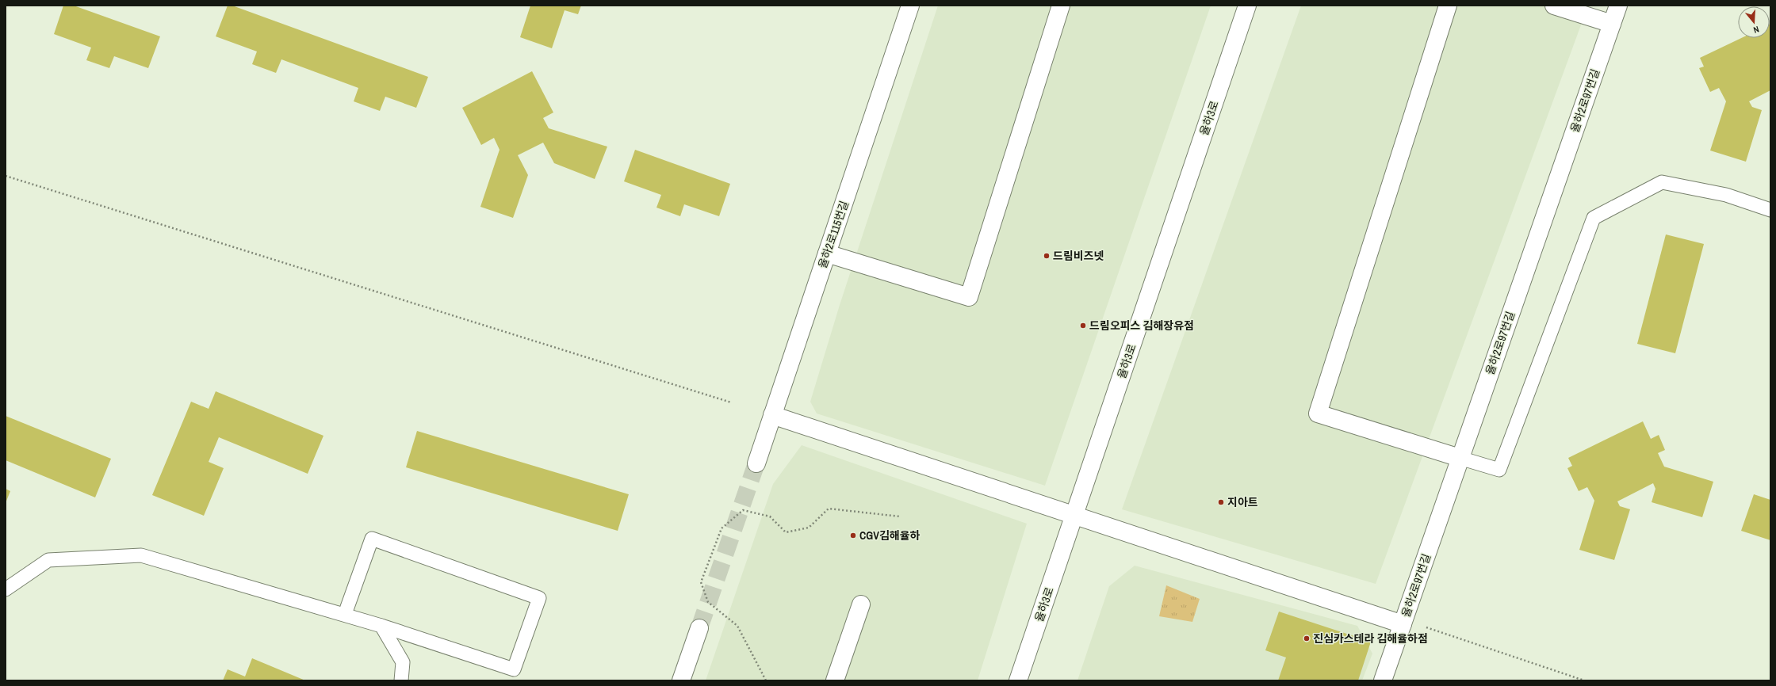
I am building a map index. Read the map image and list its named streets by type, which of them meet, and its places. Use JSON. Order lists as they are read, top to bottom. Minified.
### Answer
{"streets":{"street":["율하2로97번길","율하3로","율하2로115번길"]},"places":["드림비즈넷","드림오피스 김해장유점","지아트","CGV김해율하","진심카스테라 김해율하점"],"north":"bottom"}
